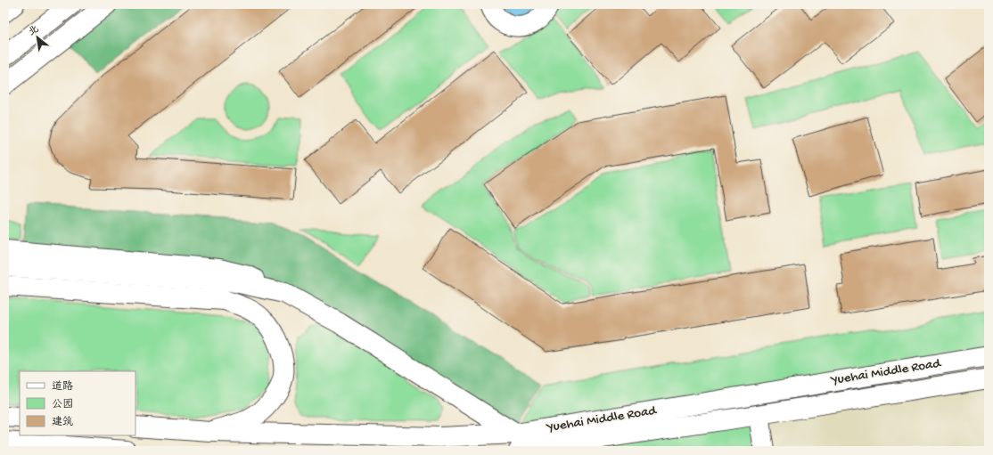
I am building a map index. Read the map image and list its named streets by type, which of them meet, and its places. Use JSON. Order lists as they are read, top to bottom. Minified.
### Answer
{"streets":{"main road":["Yuehai Middle Road"]},"legend":["道路","公园","建筑"],"north":"top left"}
